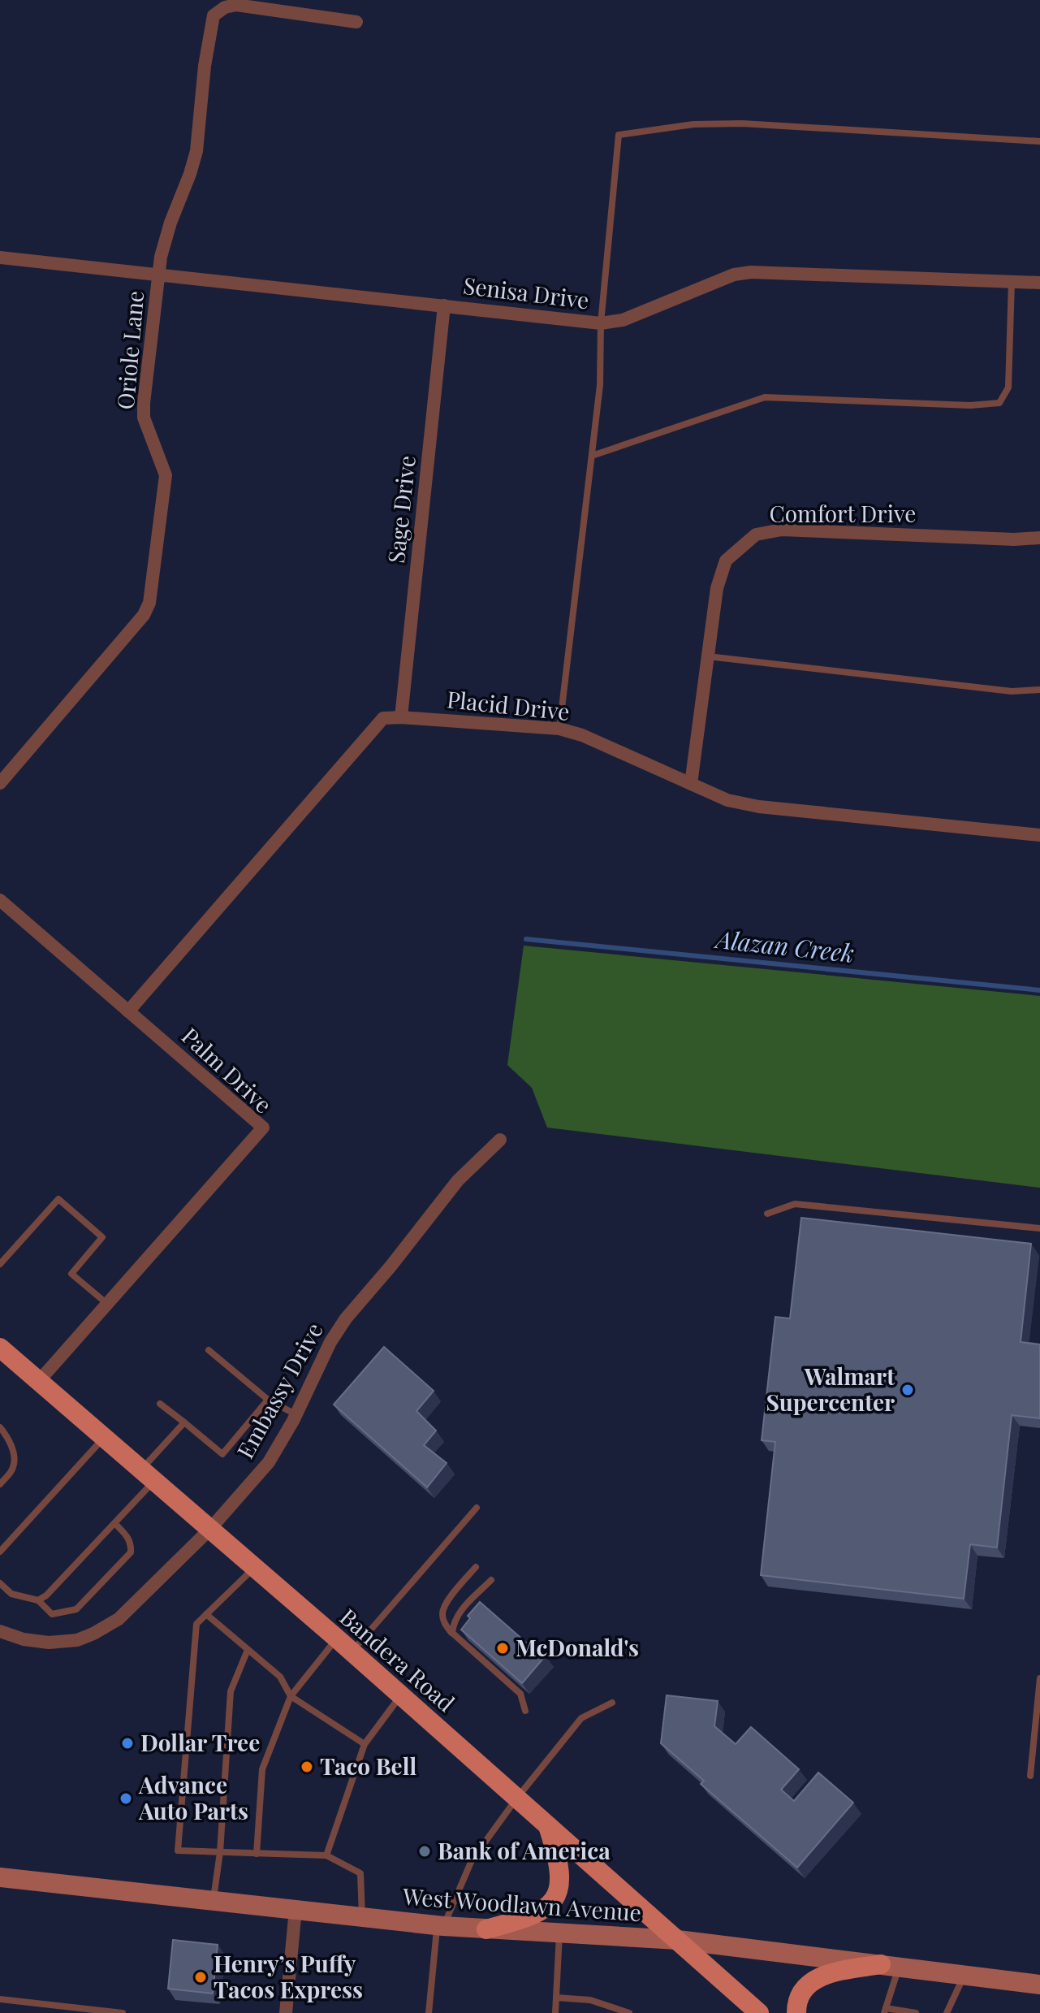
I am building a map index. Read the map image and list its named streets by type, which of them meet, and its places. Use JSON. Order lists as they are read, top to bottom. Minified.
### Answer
{"streets":{"main road":["Bandera Road"],"street":["Senisa Drive","Oriole Lane","Sage Drive","Comfort Drive","Placid Drive","Palm Drive","Embassy Drive","West Woodlawn Avenue"]},"crossings":[["Senisa Drive","Oriole Lane"],["Senisa Drive","Sage Drive"],["Sage Drive","Placid Drive"],["Comfort Drive","Placid Drive"],["Placid Drive","Palm Drive"],["Palm Drive","Bandera Road"],["Embassy Drive","Bandera Road"],["Bandera Road","West Woodlawn Avenue"]],"water":["Alazan Creek"],"places":["Walmart Supercenter","McDonald's","Dollar Tree","Taco Bell","Advance Auto Parts","Bank of America","Henry’s Puffy Tacos Express"]}
